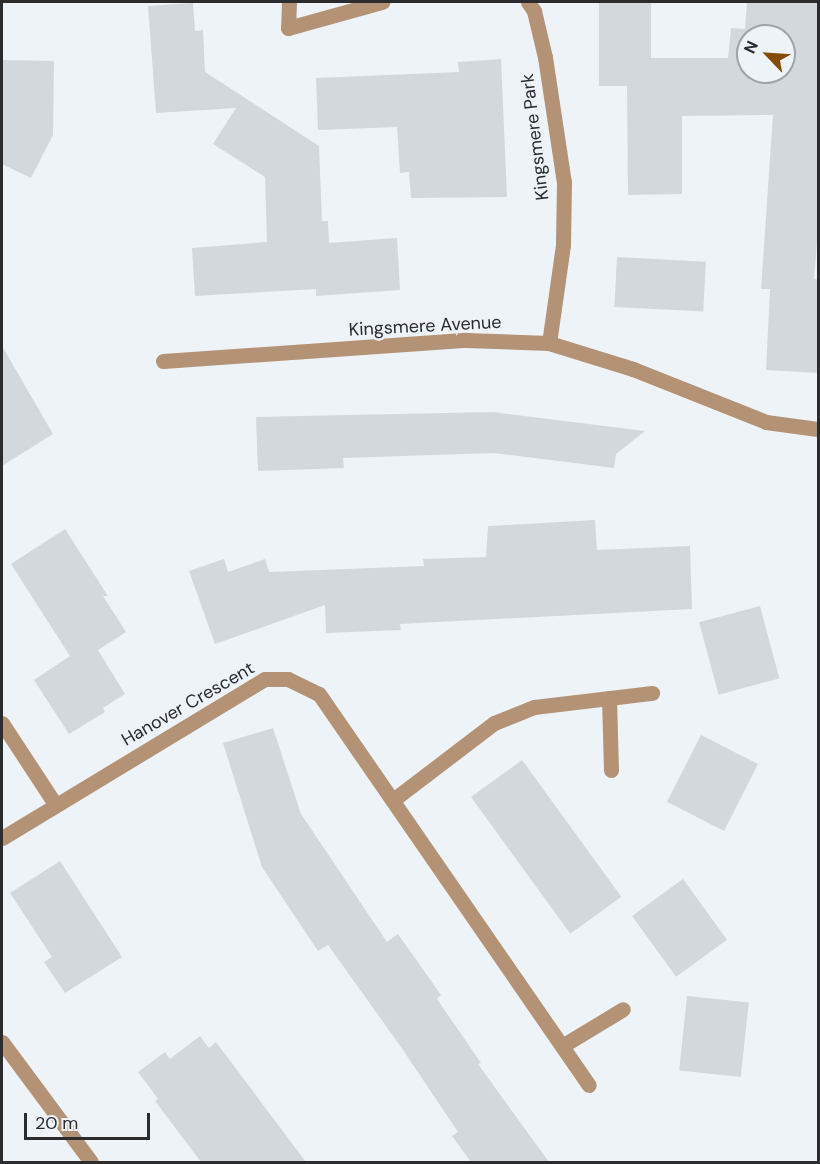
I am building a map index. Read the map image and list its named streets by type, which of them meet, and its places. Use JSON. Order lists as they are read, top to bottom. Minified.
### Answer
{"streets":{"street":["Kingsmere Park","Kingsmere Avenue","Hanover Crescent"]},"crossings":[["Kingsmere Park","Kingsmere Avenue"]],"scale_bar":"20 m","north":"top left"}
